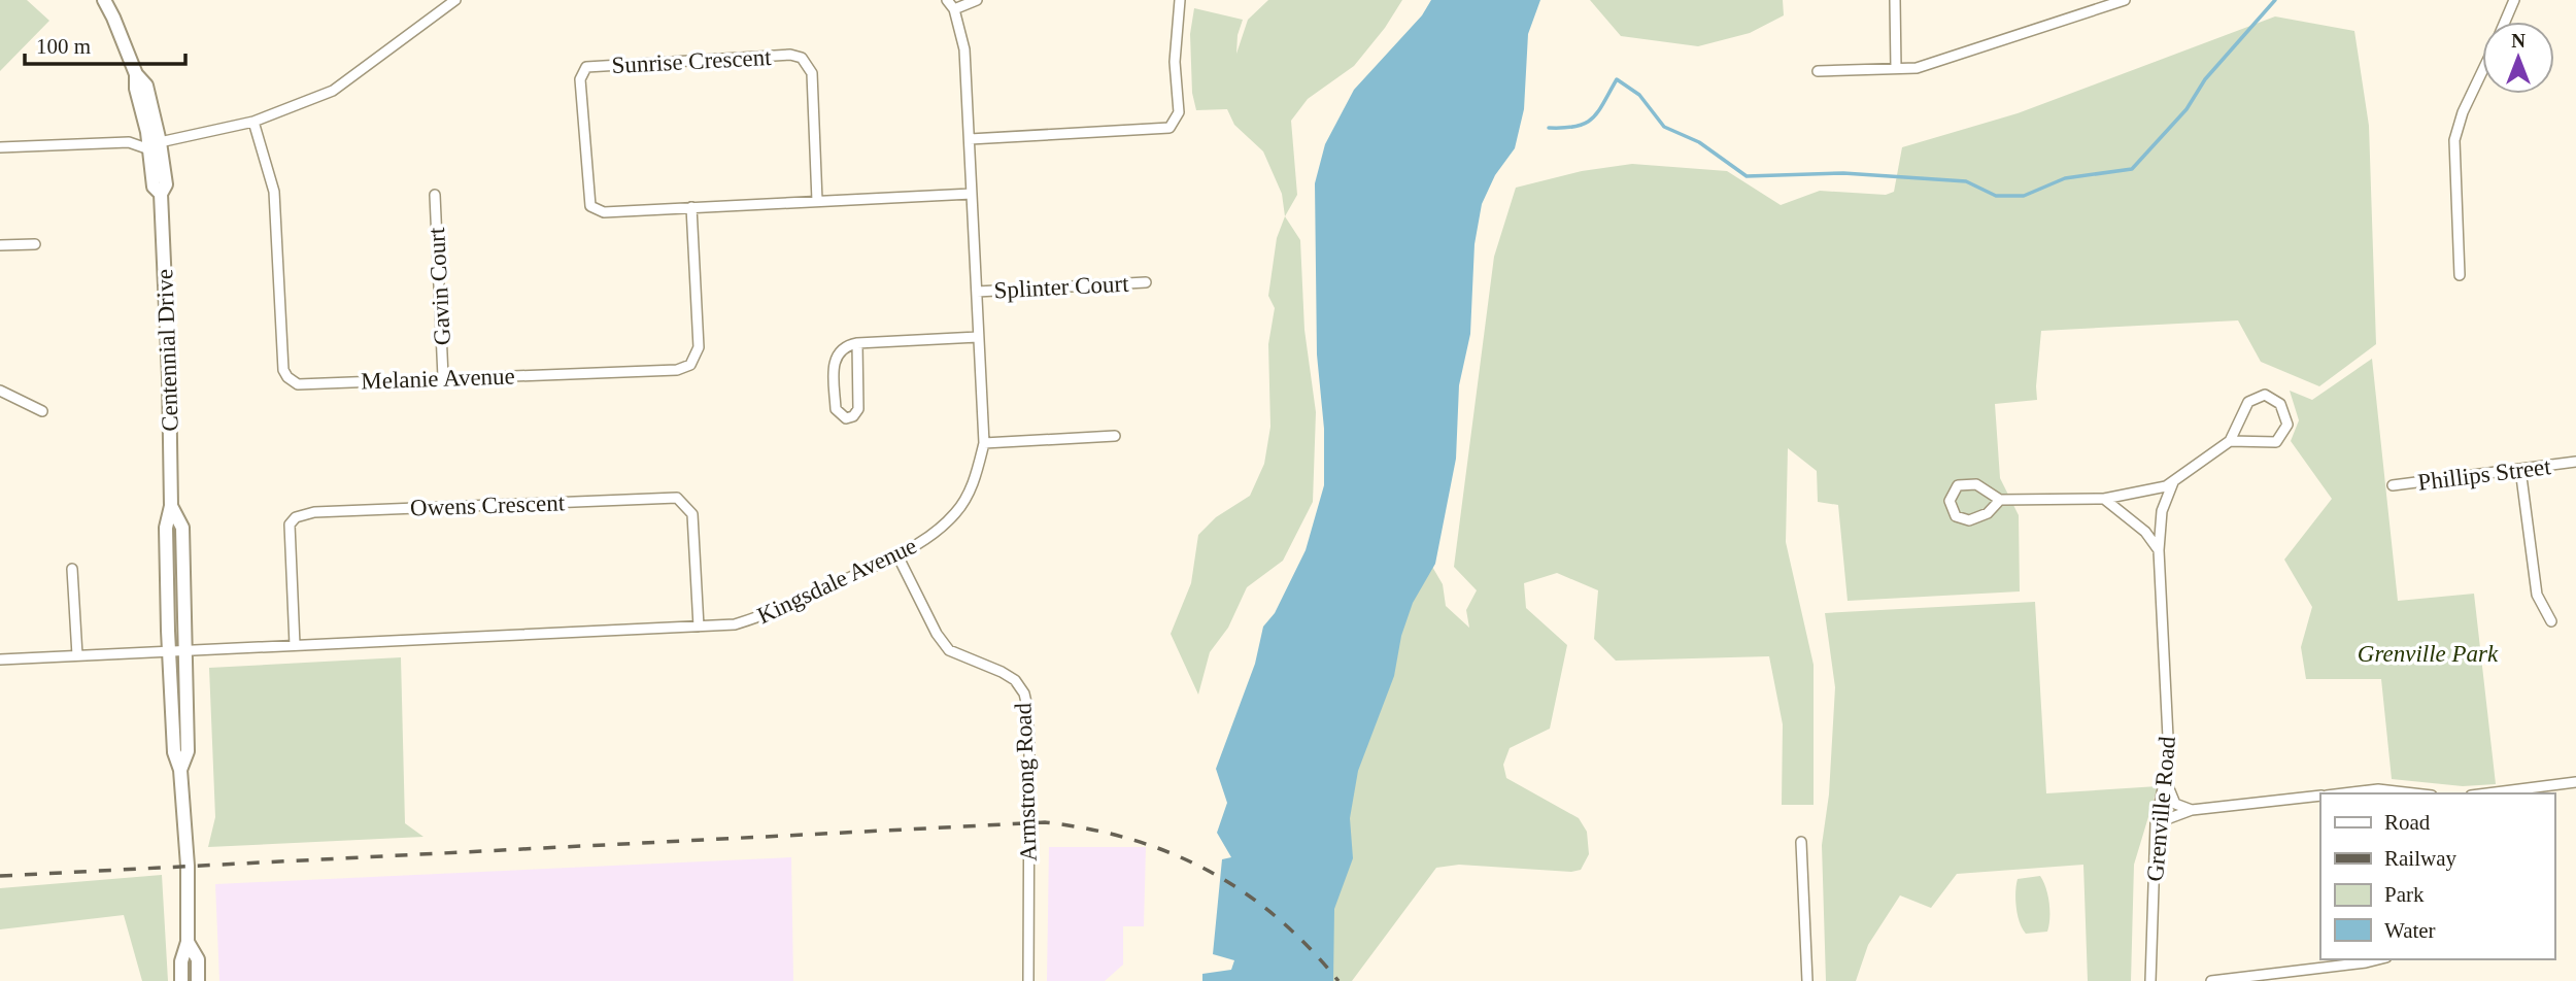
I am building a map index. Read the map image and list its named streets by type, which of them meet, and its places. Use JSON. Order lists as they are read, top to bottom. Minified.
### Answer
{"streets":{"main road":["Centennial Drive"],"street":["Sunrise Crescent","Gavin Court","Splinter Court","Melanie Avenue","Phillips Street","Owens Crescent","Kingsdale Avenue","Armstrong Road","Grenville Road"]},"crossings":[["Sunrise Crescent","Melanie Avenue"],["Sunrise Crescent","Kingsdale Avenue"],["Gavin Court","Melanie Avenue"],["Splinter Court","Kingsdale Avenue"],["Centennial Drive","Kingsdale Avenue"],["Owens Crescent","Kingsdale Avenue"],["Kingsdale Avenue","Armstrong Road"]],"parks":["Grenville Park"],"legend":["Road","Railway","Park","Water"],"scale_bar":"100 m","north":"top"}
